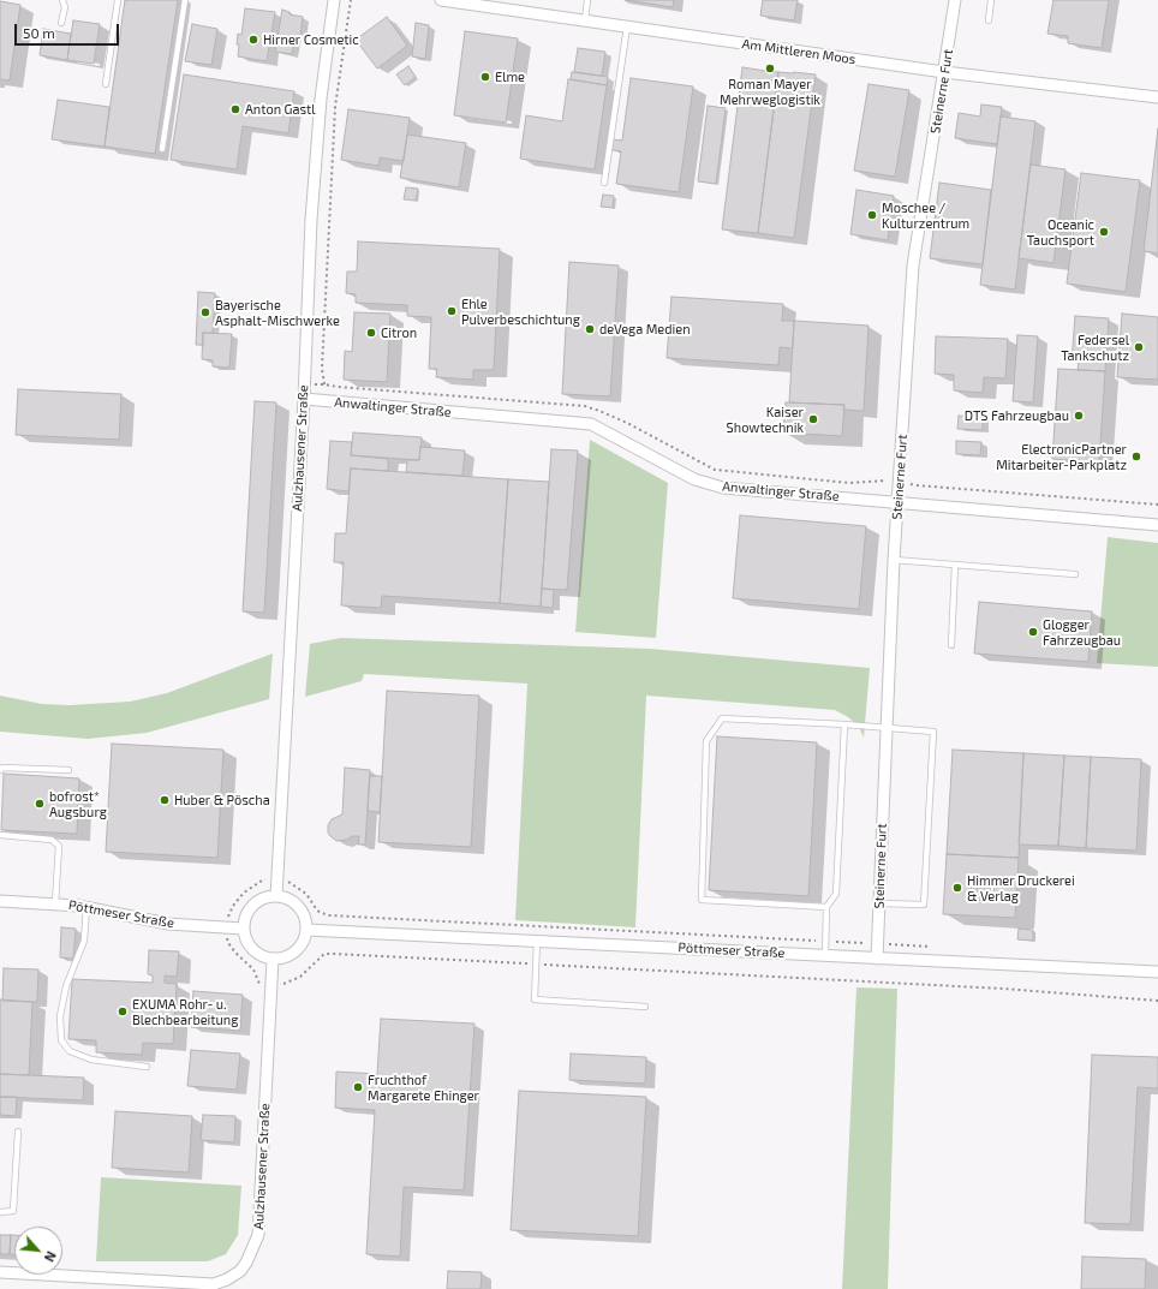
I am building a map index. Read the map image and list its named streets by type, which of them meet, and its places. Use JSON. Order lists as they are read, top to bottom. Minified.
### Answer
{"streets":{"street":["Am Mittleren Moos","Steinerne Furt","Anwaltinger Straße","Aulzhausener Straße","Pöttmeser Straße"]},"crossings":[["Am Mittleren Moos","Steinerne Furt"],["Steinerne Furt","Anwaltinger Straße"],["Steinerne Furt","Pöttmeser Straße"],["Anwaltinger Straße","Aulzhausener Straße"],["Aulzhausener Straße","Pöttmeser Straße"]],"places":["Hirner Cosmetic","Roman Mayer Mehrweglogistik","Elme","Anton Gastl","Moschee / Kulturzentrum","Oceanic Tauchsport","Ehle Pulverbeschichtung","Bayerische Asphalt-Mischwerke","deVega Medien","Citron","Federsel Tankschutz","DTS Fahrzeugbau","Kaiser Showtechnik","ElectronicPartner Mitarbeiter-Parkplatz","Glogger Fahrzeugbau","Huber & Pöscha","bofrost* Augsburg","Himmer Druckerei & Verlag","EXUMA Rohr- u. Blechbearbeitung","Fruchthof Margarete Ehinger"],"scale_bar":"50 m","north":"bottom right"}
